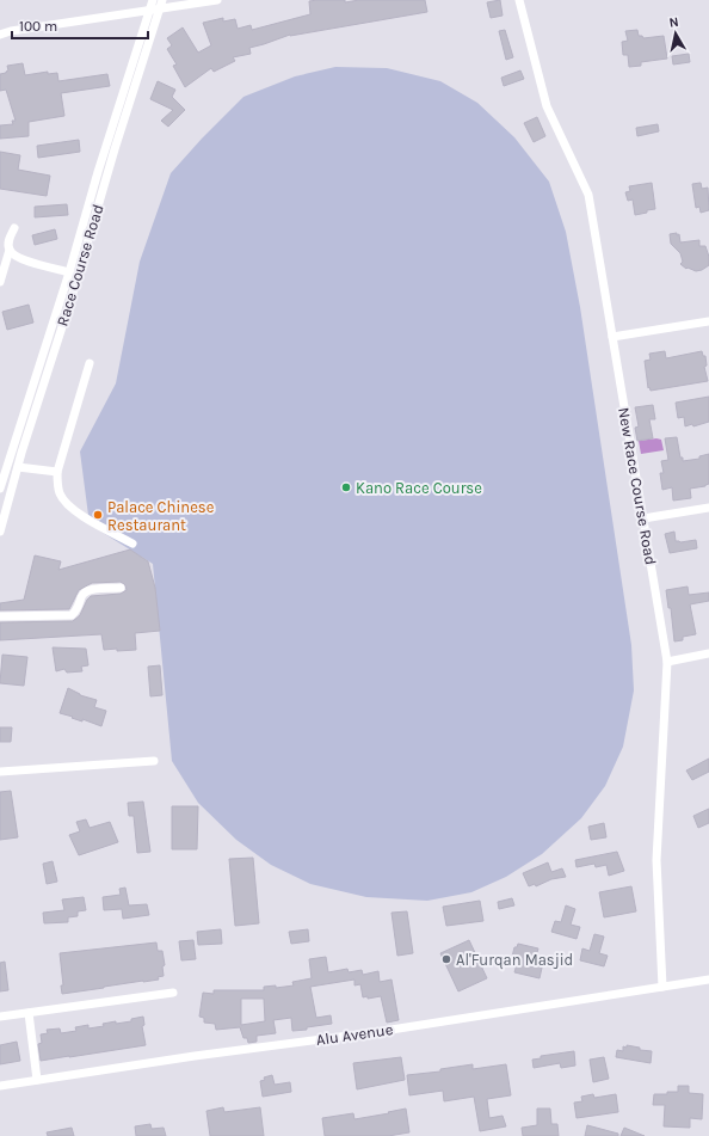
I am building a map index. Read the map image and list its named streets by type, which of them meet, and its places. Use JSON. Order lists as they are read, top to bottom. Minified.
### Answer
{"streets":{"street":["Race Course Road","New Race Course Road","Alu Avenue"]},"crossings":[["New Race Course Road","Alu Avenue"]],"places":["Kano Race Course","Palace Chinese Restaurant","Al'Furqan Masjid"],"scale_bar":"100 m","north":"top"}
